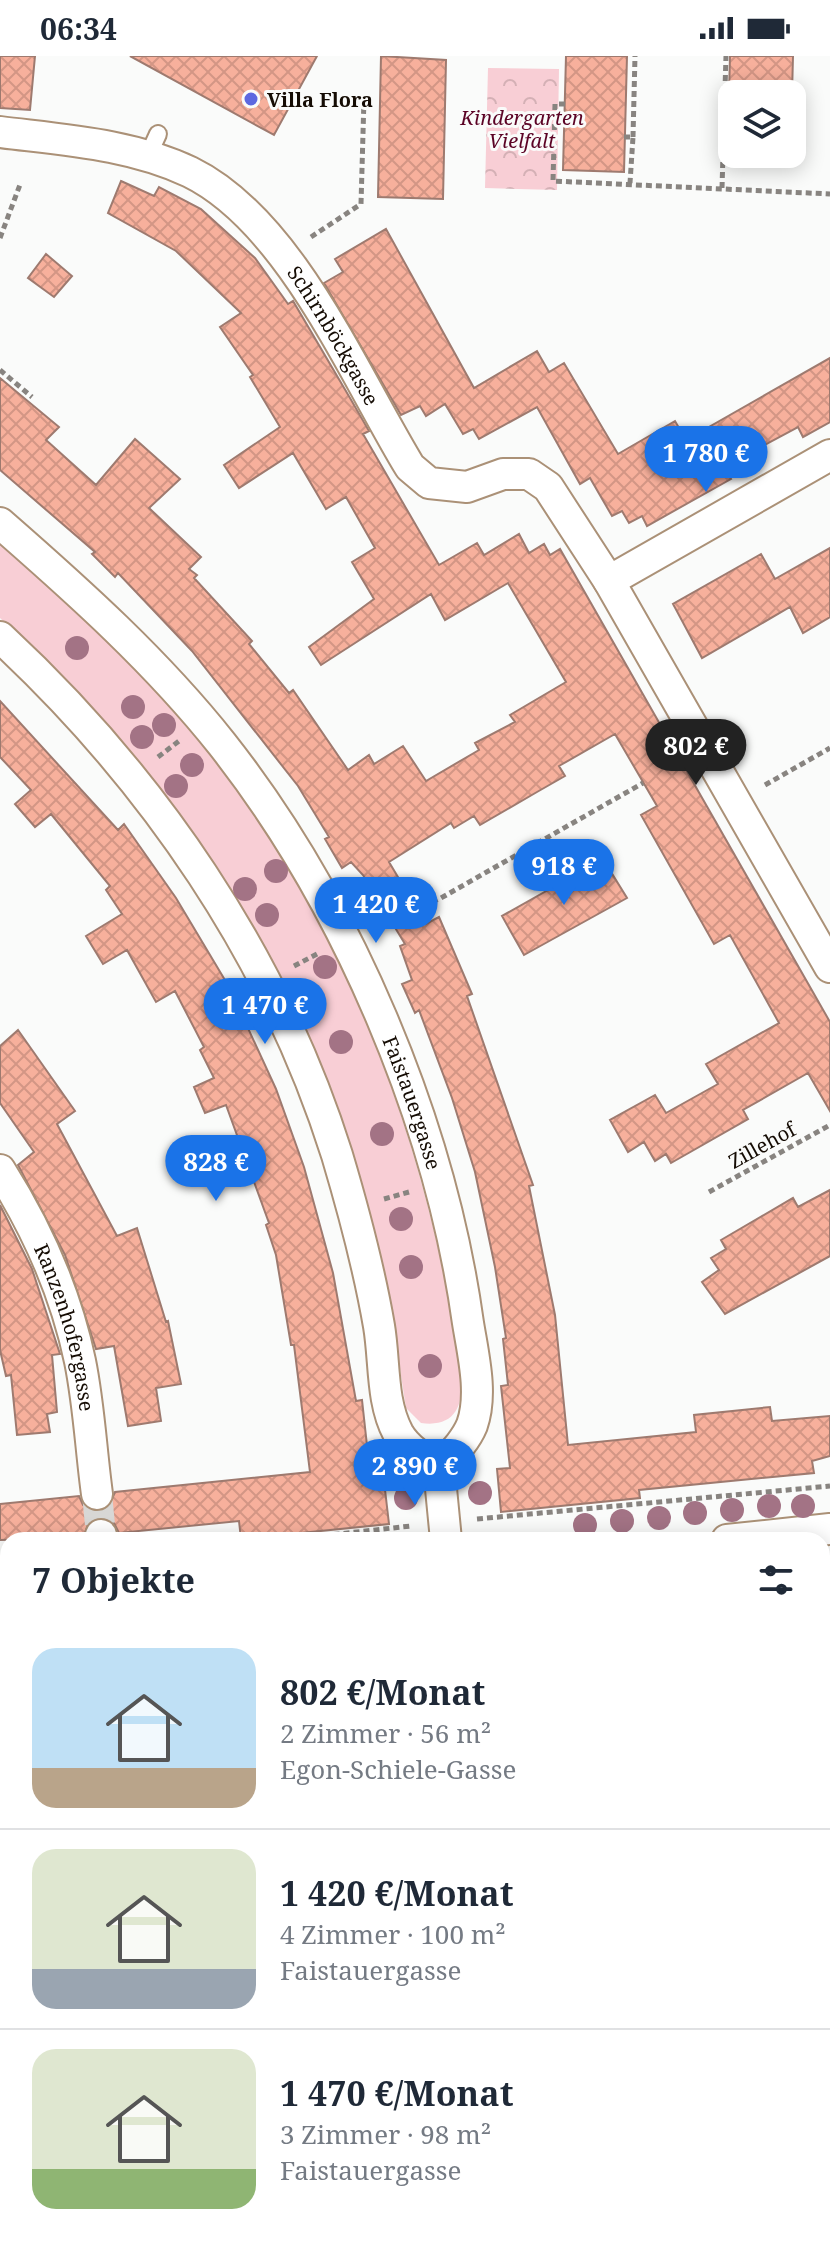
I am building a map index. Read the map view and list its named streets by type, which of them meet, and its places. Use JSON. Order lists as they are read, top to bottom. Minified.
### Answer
{"streets":{"street":["Schirnböckgasse","Faistauergasse","Ranzenhofergasse"],"path":["Zillehof"]},"parks":["Kindergarten Vielfalt"],"places":["Villa Flora"],"page":{"status":"06:34","price":["1 780 €","802 €","918 €","1 420 €","1 470 €","828 €","2 890 €"],"heading":"7 Objekte","list":[{"name":"802 €/Monat","note":"2 Zimmer · 56 m² · Egon-Schiele-Gasse"},{"name":"1 420 €/Monat","note":"4 Zimmer · 100 m² · Faistauergasse"},{"name":"1 470 €/Monat","note":"3 Zimmer · 98 m² · Faistauergasse"}]}}
